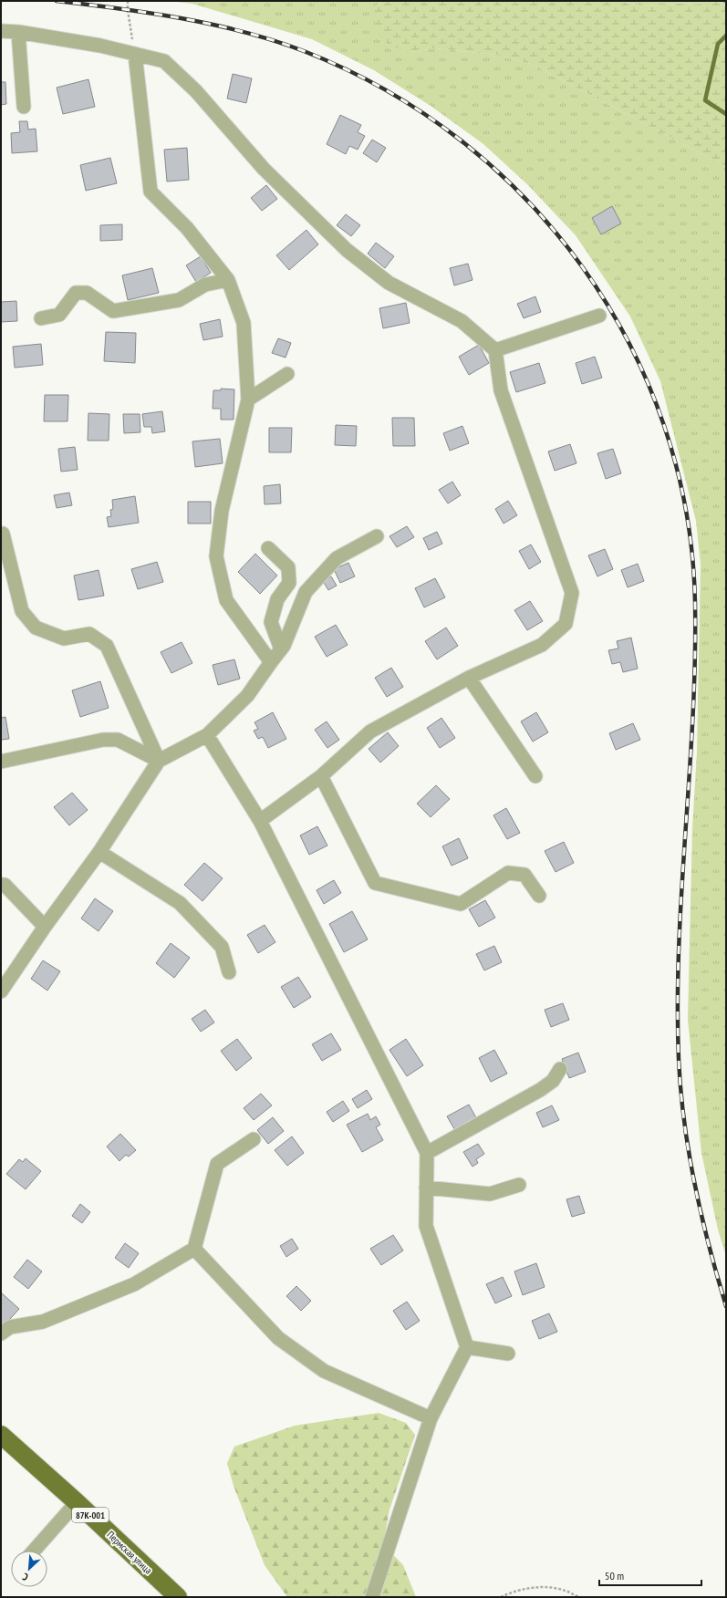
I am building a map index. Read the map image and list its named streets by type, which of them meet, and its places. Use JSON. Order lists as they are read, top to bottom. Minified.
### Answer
{"streets":{"main road":["87К-001","Пермская улица"]},"scale_bar":"50 m","north":"bottom left"}
